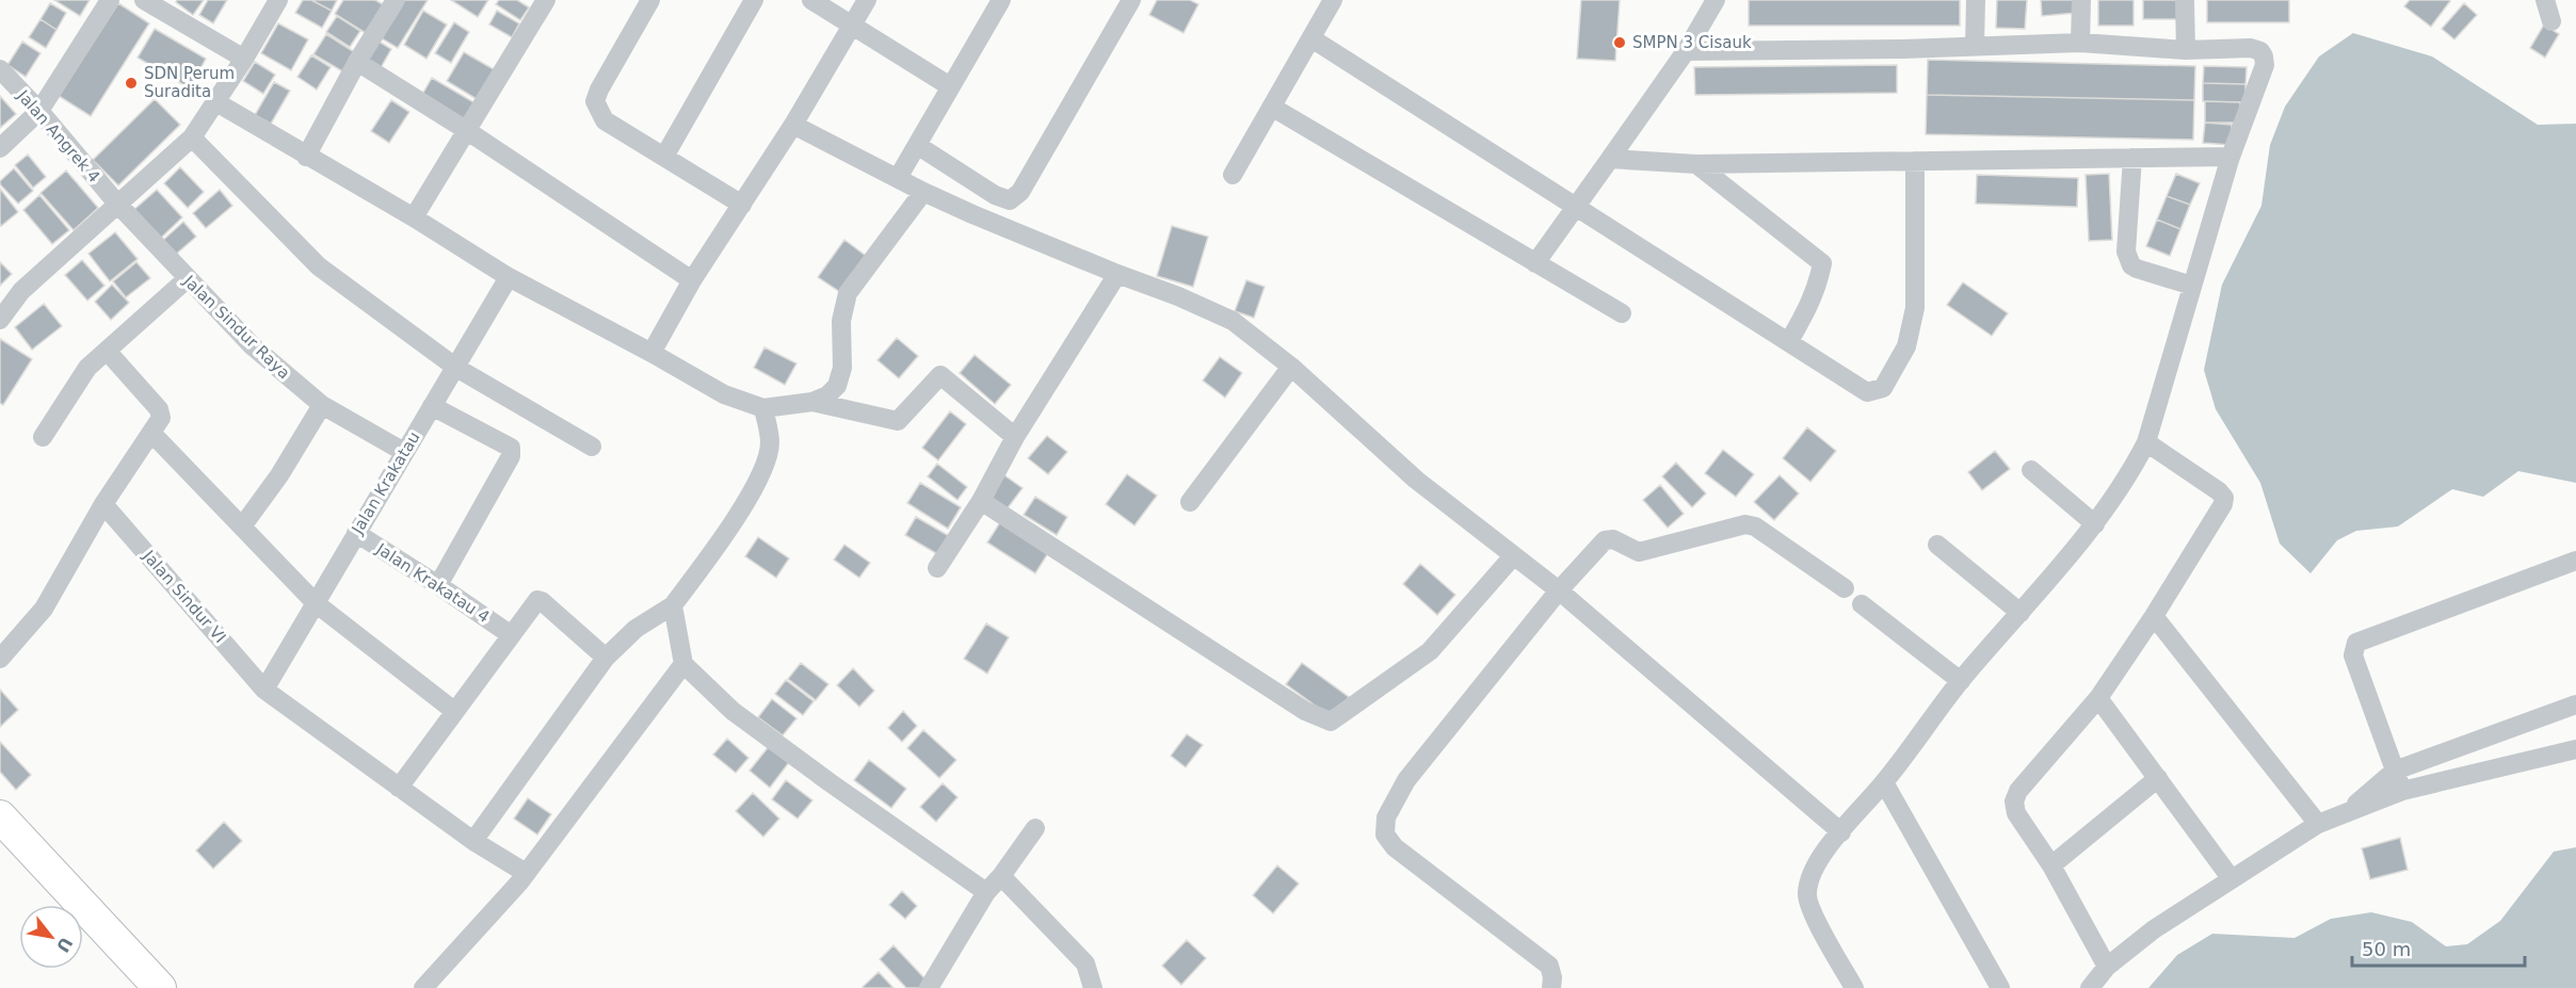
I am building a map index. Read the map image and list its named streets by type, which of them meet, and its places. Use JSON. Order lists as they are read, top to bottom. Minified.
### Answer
{"streets":{"street":["Jalan Angrek 4","Jalan Sindur Raya","Jalan Krakatau","Jalan Krakatau 4","Jalan Sindur VI"]},"crossings":[["Jalan Angrek 4","Jalan Sindur Raya"],["Jalan Sindur Raya","Jalan Krakatau"],["Jalan Krakatau","Jalan Krakatau 4"],["Jalan Krakatau","Jalan Sindur VI"]],"places":["SMPN 3 Cisauk","SDN Perum Suradita"],"scale_bar":"50 m","north":"bottom right"}
